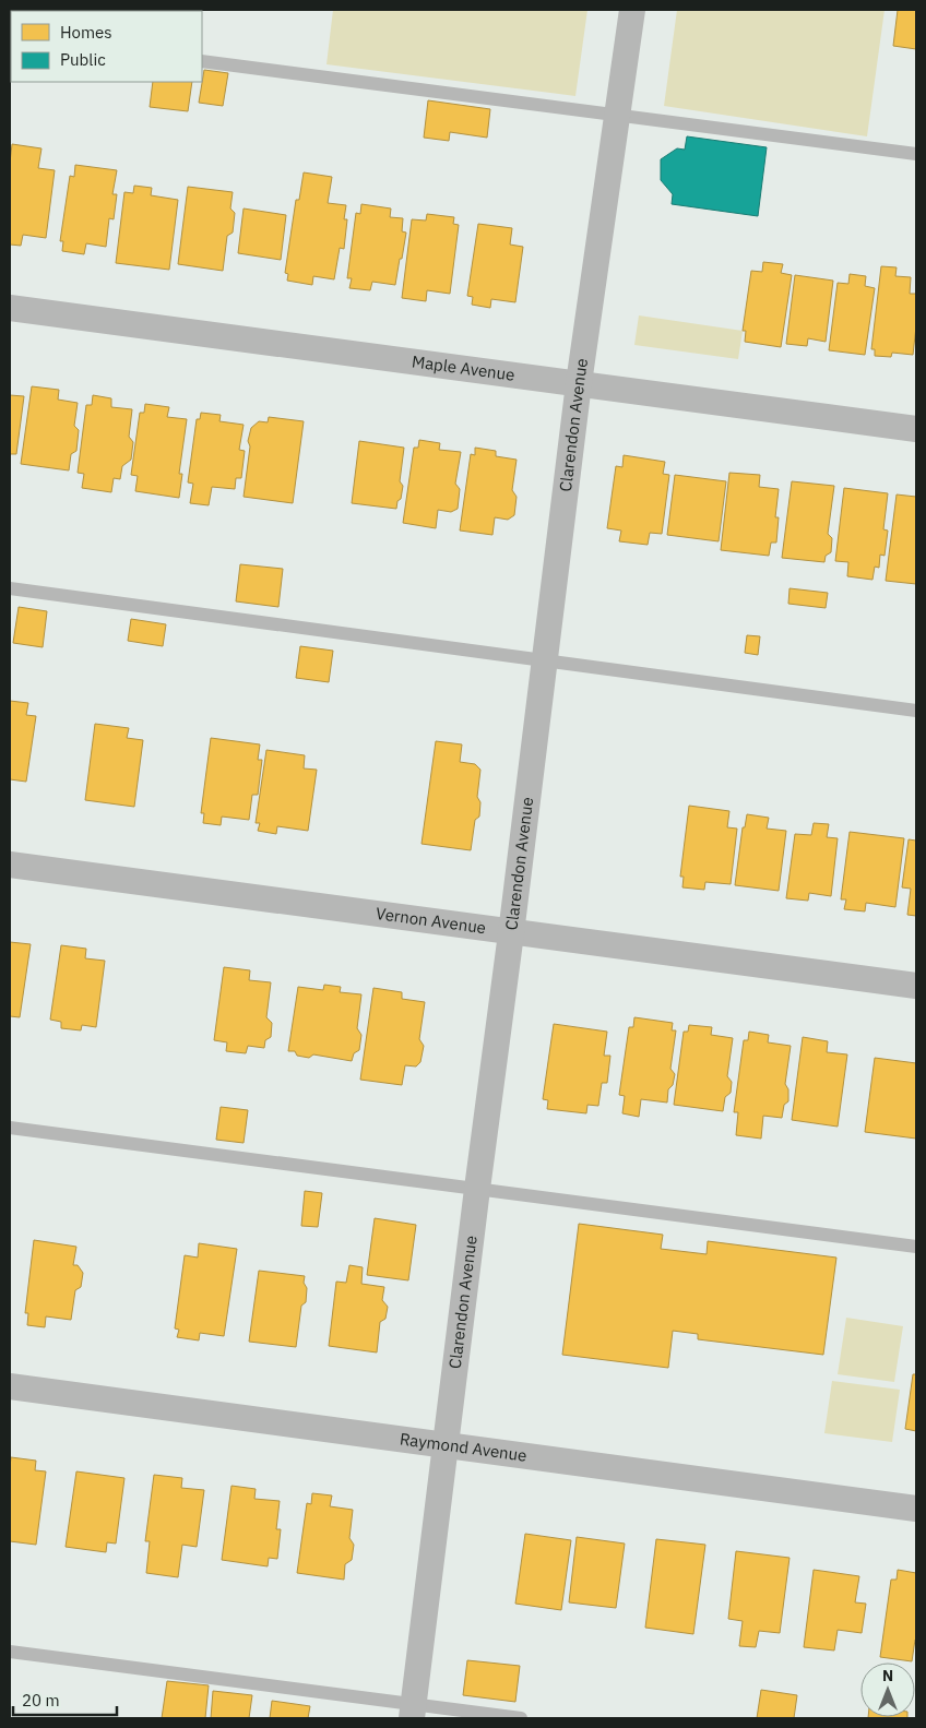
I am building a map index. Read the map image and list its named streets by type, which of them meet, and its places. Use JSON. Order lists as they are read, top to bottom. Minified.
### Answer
{"streets":{"street":["Maple Avenue","Clarendon Avenue","Vernon Avenue","Raymond Avenue"]},"crossings":[["Maple Avenue","Clarendon Avenue"],["Clarendon Avenue","Vernon Avenue"],["Clarendon Avenue","Raymond Avenue"]],"legend":["Homes","Public"],"scale_bar":"20 m","north":"top"}
